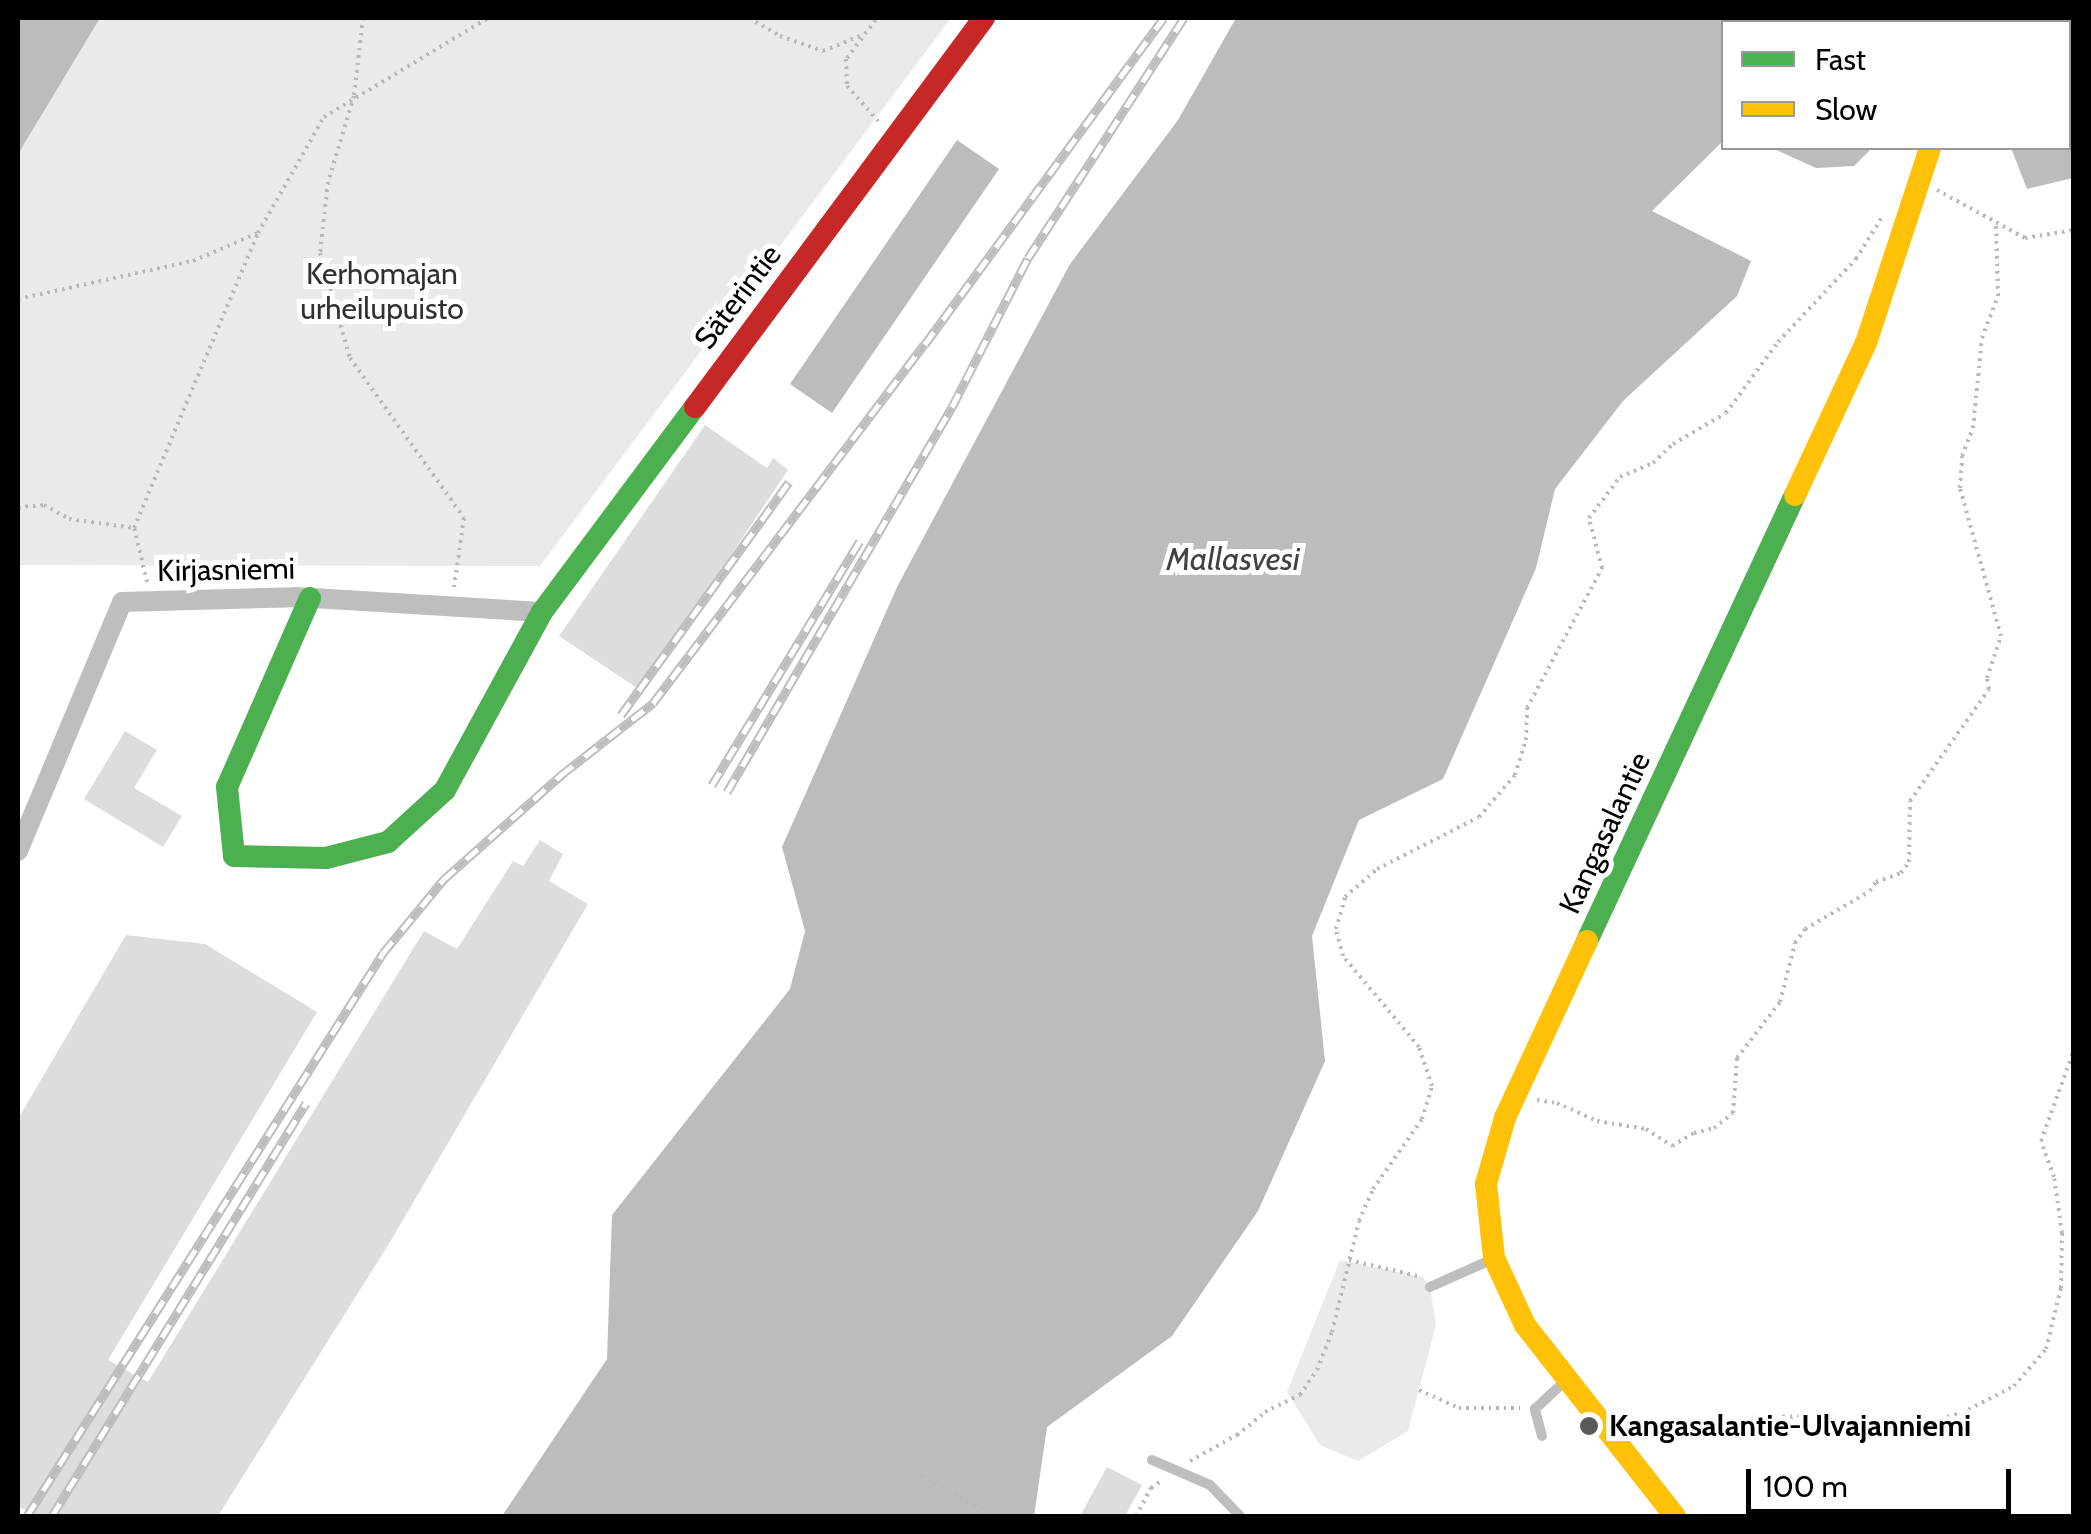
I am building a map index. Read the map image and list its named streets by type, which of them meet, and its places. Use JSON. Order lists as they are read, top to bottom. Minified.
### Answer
{"streets":{"main road":["Säterintie","Kangasalantie"],"street":["Kirjasniemi"]},"crossings":[["Säterintie","Kirjasniemi"]],"water":["Mallasvesi"],"parks":["Kerhomajan urheilupuisto"],"places":["Kangasalantie-Ulvajanniemi"],"legend":["Fast","Slow"],"scale_bar":"100 m"}
